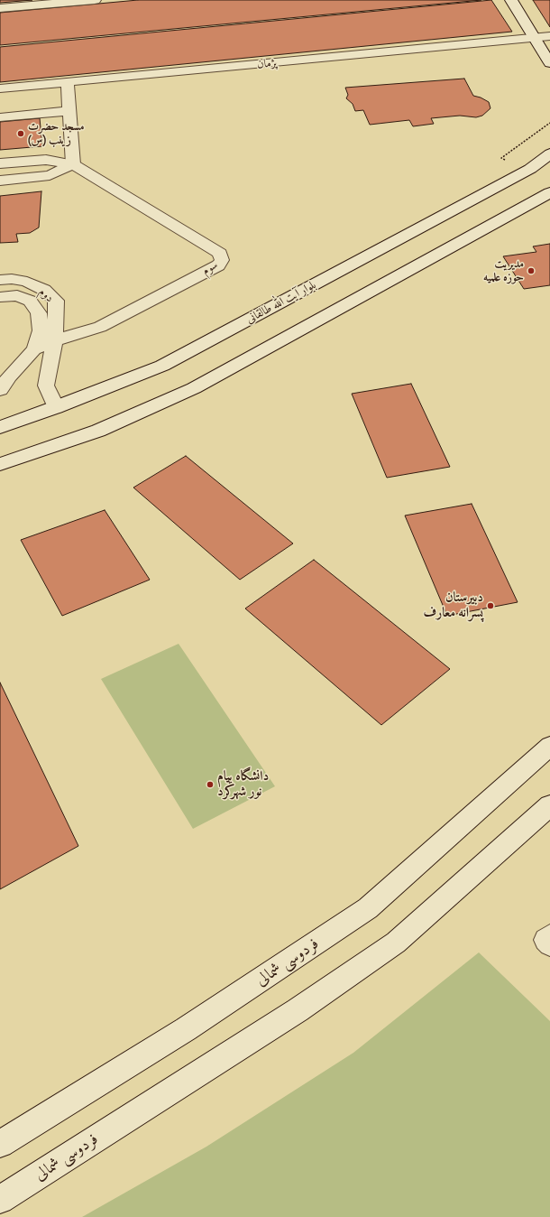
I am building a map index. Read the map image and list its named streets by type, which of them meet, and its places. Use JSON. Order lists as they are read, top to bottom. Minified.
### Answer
{"streets":{"main road":["پژمان","سوم","دوم","بلوار آیت الله طالقانی","فردوسی شمالی"]},"crossings":[["سوم","دوم"]],"places":["مسجد حضرت زینب (س)","مدیریت حوزه علمیه","دبیرستان پسرانه معارف","دانشگاه پیام نور شهرکرد"]}
